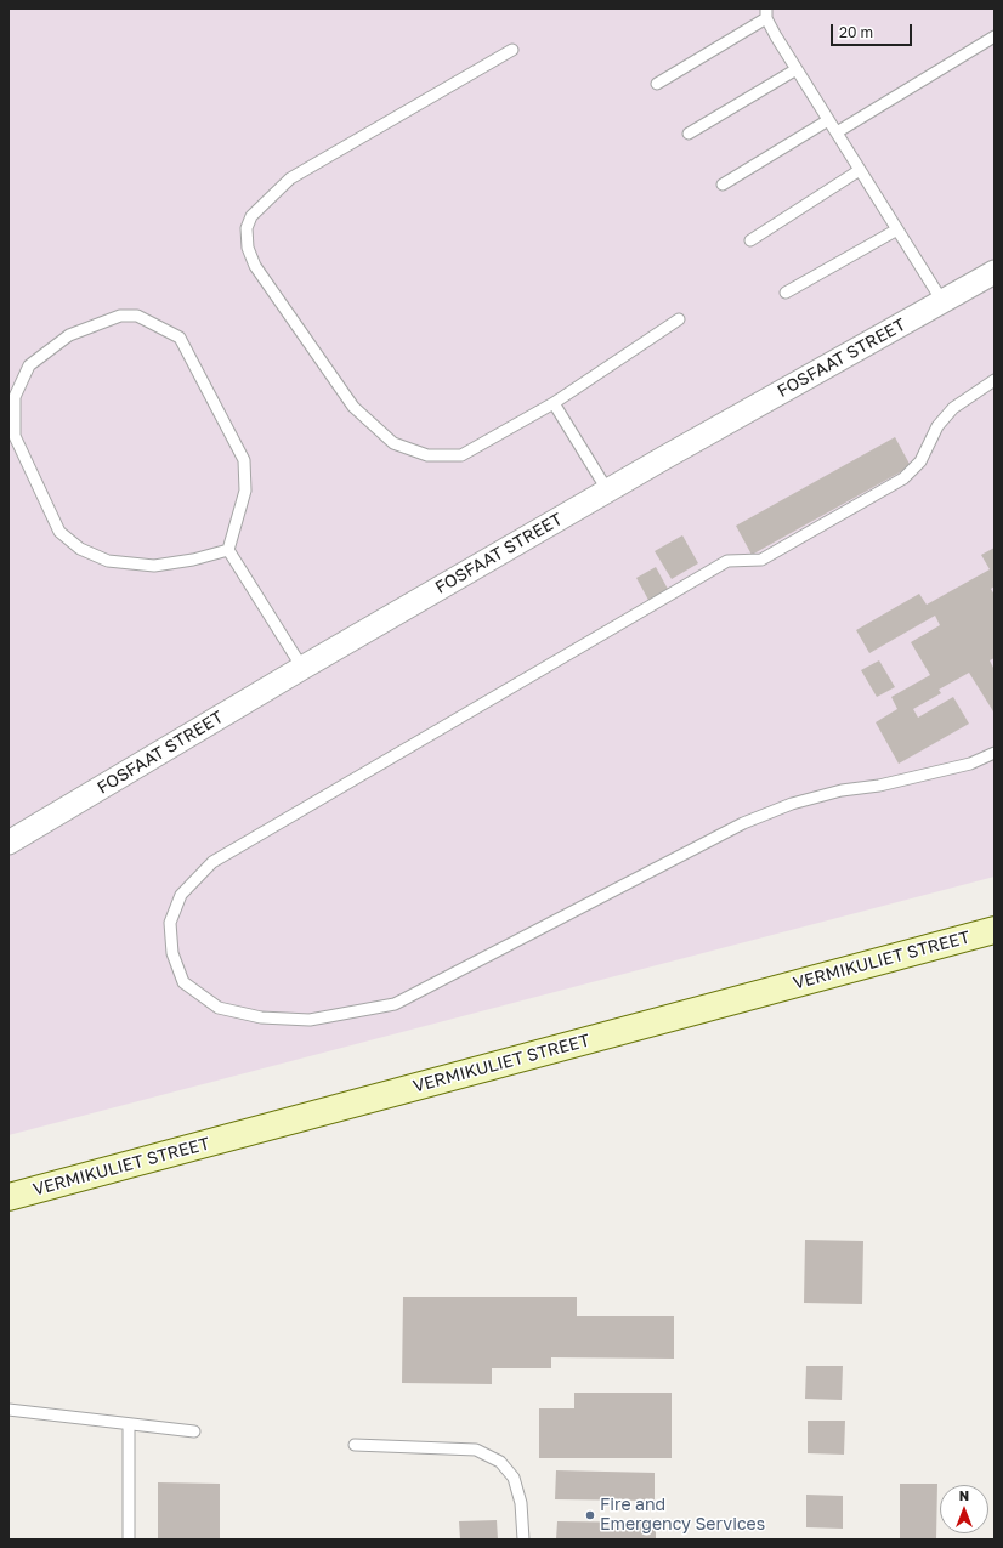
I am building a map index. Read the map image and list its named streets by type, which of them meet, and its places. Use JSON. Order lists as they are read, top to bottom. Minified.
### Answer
{"streets":{"street":["FOSFAAT STREET","VERMIKULIET STREET"]},"places":["Fire and Emergency Services"],"scale_bar":"20 m","north":"top"}
